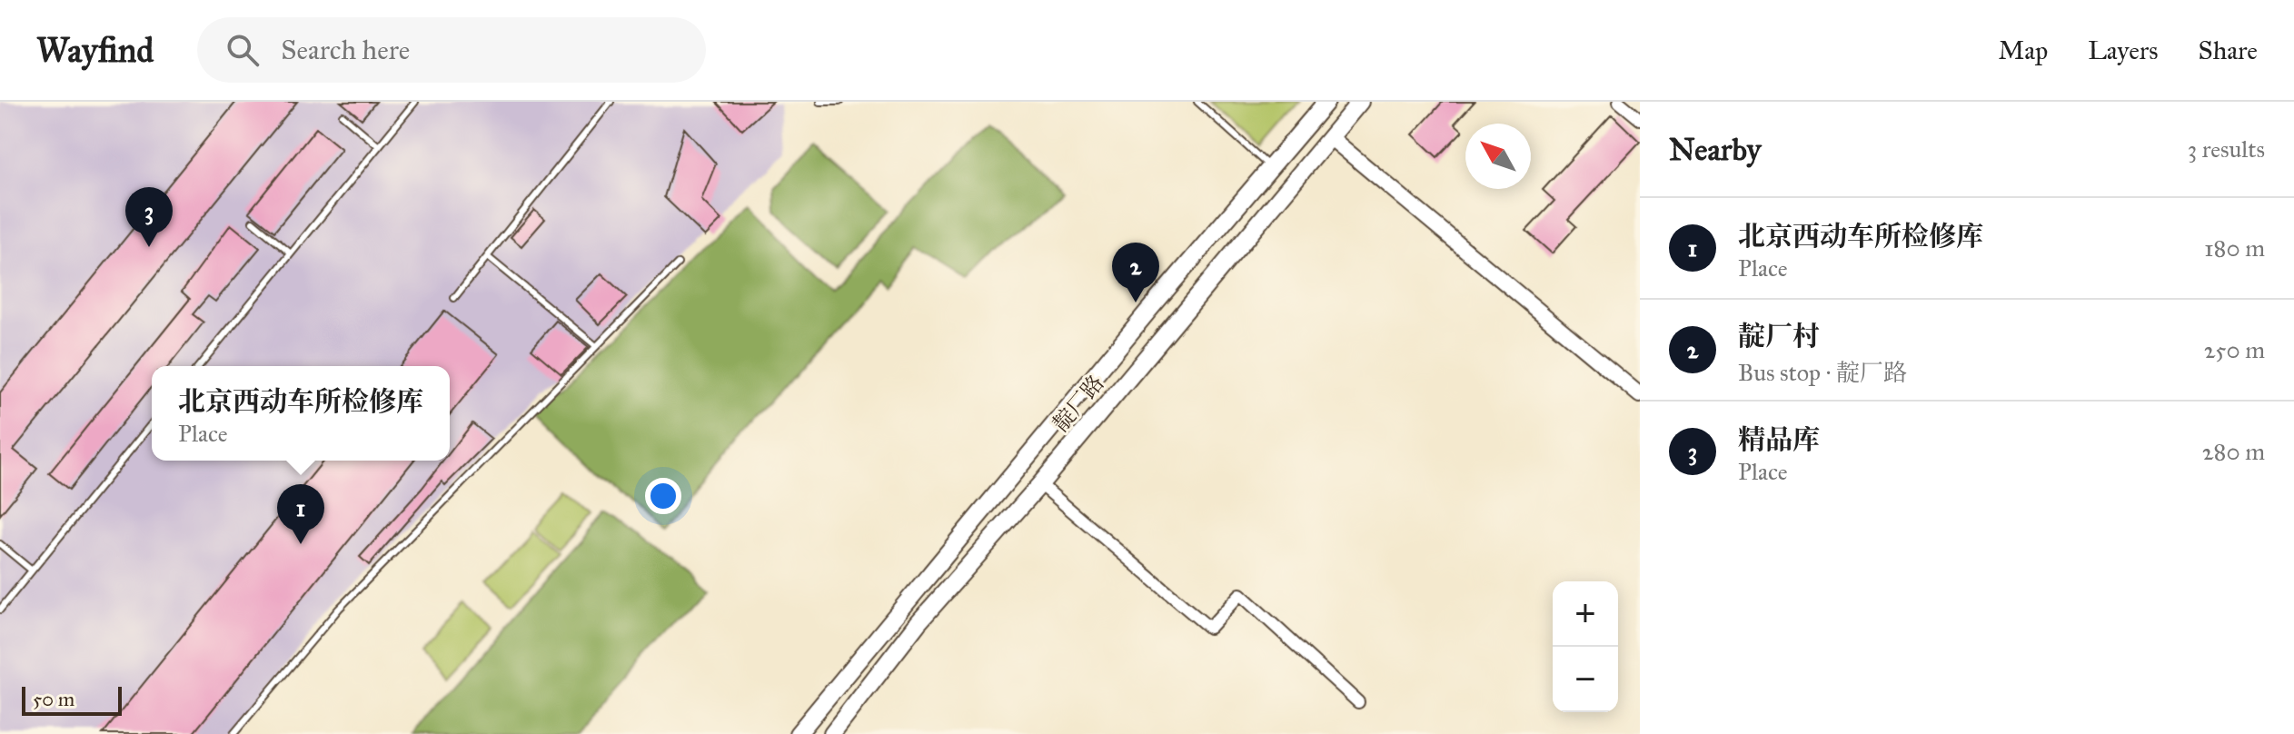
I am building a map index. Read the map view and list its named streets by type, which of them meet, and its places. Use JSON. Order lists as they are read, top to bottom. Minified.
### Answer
{"streets":{"main road":["靛厂路"]},"scale_bar":"50 m","north":"top left","page":{"header":"Wayfind","search":"Search here","nav":["Map","Layers","Share"],"heading":["Nearby","3 results"],"pins":["3","2","1"],"list":[{"mark":"1","name":"北京西动车所检修库","note":"Place","value":"180 m"},{"mark":"2","name":"靛厂村","note":"Bus stop · 靛厂路","value":"250 m"},{"mark":"3","name":"精品库","note":"Place","value":"280 m"}],"popup":["北京西动车所检修库","Place"],"map_buttons":["+","−"],"scale":"50 m"}}
